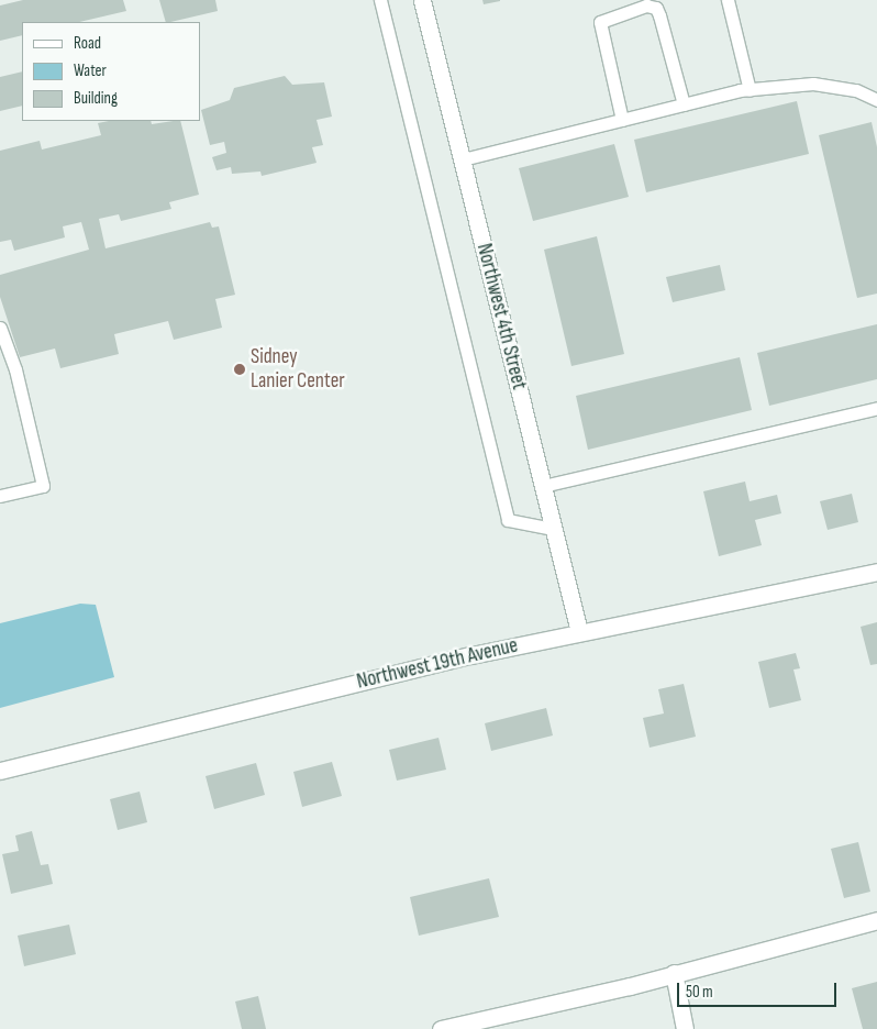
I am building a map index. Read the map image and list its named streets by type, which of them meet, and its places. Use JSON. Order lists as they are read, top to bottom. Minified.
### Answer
{"streets":{"street":["Northwest 4th Street","Northwest 19th Avenue"]},"crossings":[["Northwest 4th Street","Northwest 19th Avenue"]],"places":["Sidney Lanier Center"],"legend":["Road","Water","Building"],"scale_bar":"50 m"}
